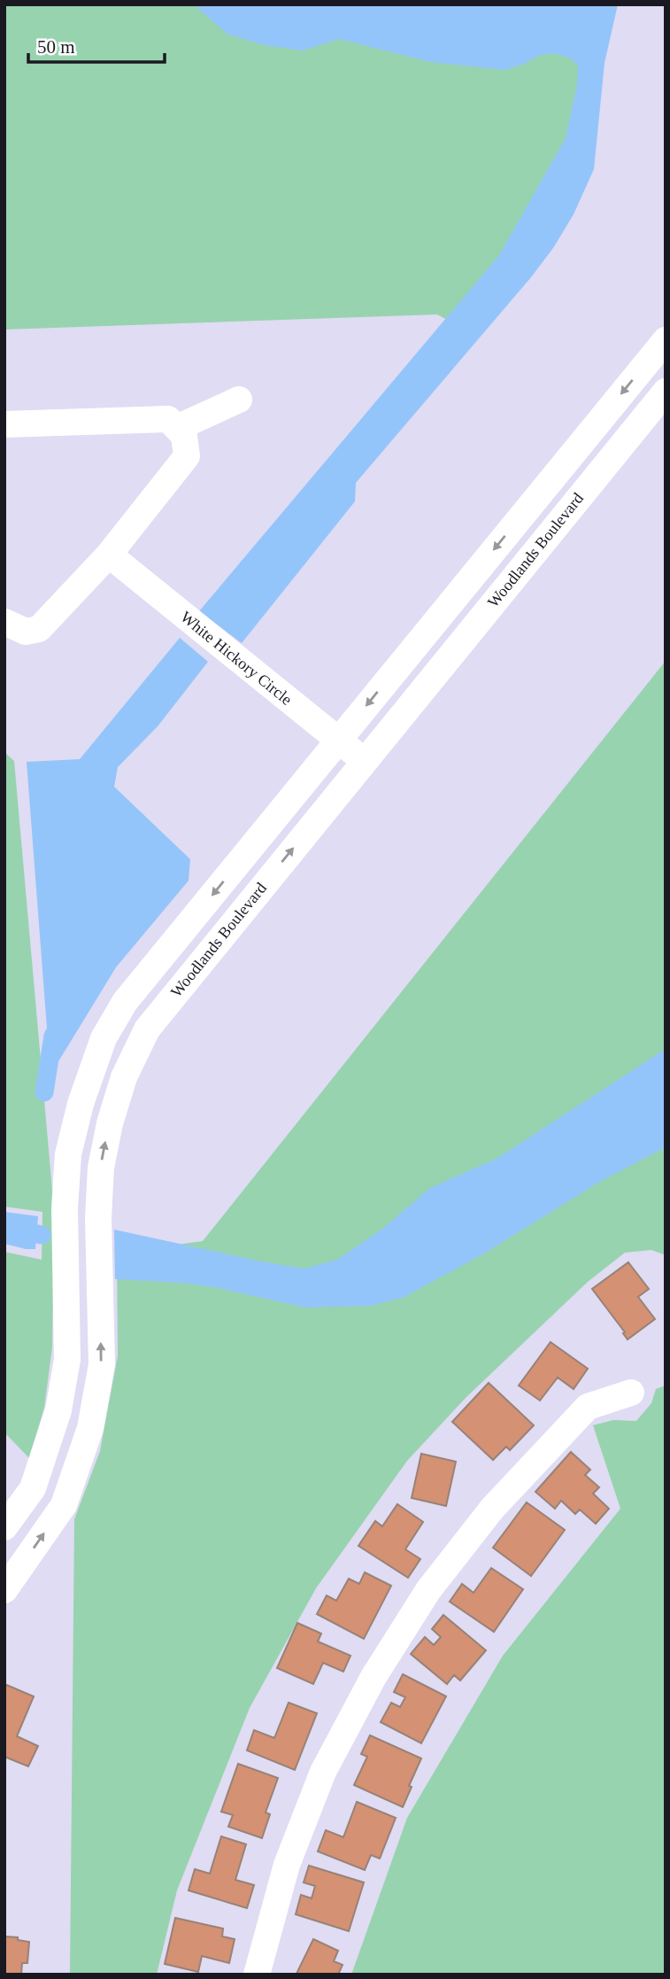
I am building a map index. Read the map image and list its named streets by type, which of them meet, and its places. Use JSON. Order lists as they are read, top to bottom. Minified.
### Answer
{"streets":{"street":["Woodlands Boulevard","White Hickory Circle"]},"crossings":[["Woodlands Boulevard","White Hickory Circle"]],"scale_bar":"50 m"}
